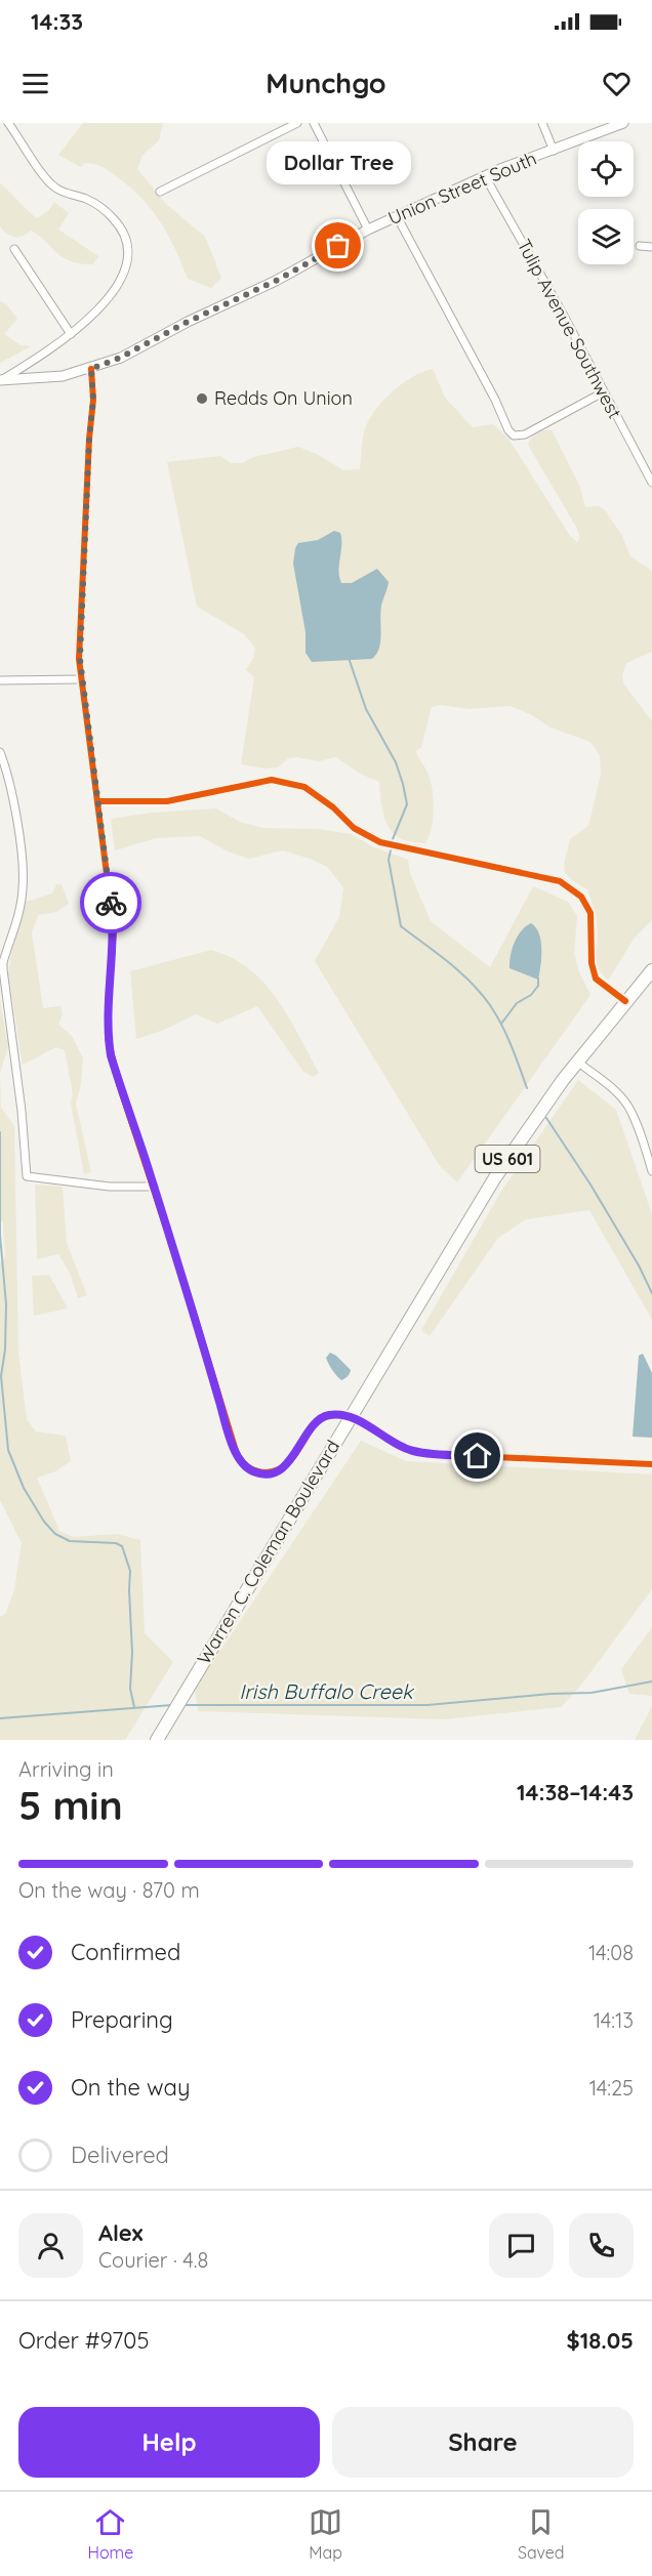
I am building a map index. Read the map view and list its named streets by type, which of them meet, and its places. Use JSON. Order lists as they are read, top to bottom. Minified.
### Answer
{"streets":{"highway":["US 601","Warren C. Coleman Boulevard"],"main road":["Union Street South"],"street":["Tulip Avenue Southwest"]},"crossings":[["Union Street South","Tulip Avenue Southwest"]],"water":["Irish Buffalo Creek"],"places":["Dollar Tree","Redds On Union"],"page":{"status":"14:33","header":"Munchgo","bubble":"Dollar Tree","heading":["5 min","Arriving in","14:38–14:43"],"panel":["Alex","Courier · 4.8","Order #9705","$18.05"],"bar":"On the way · 870 m","list":[["Confirmed","14:08"],["Preparing","14:13"],["On the way","14:25"],"Delivered"],"buttons":["Help","Share"],"tabs":["Home","Map","Saved"]}}
